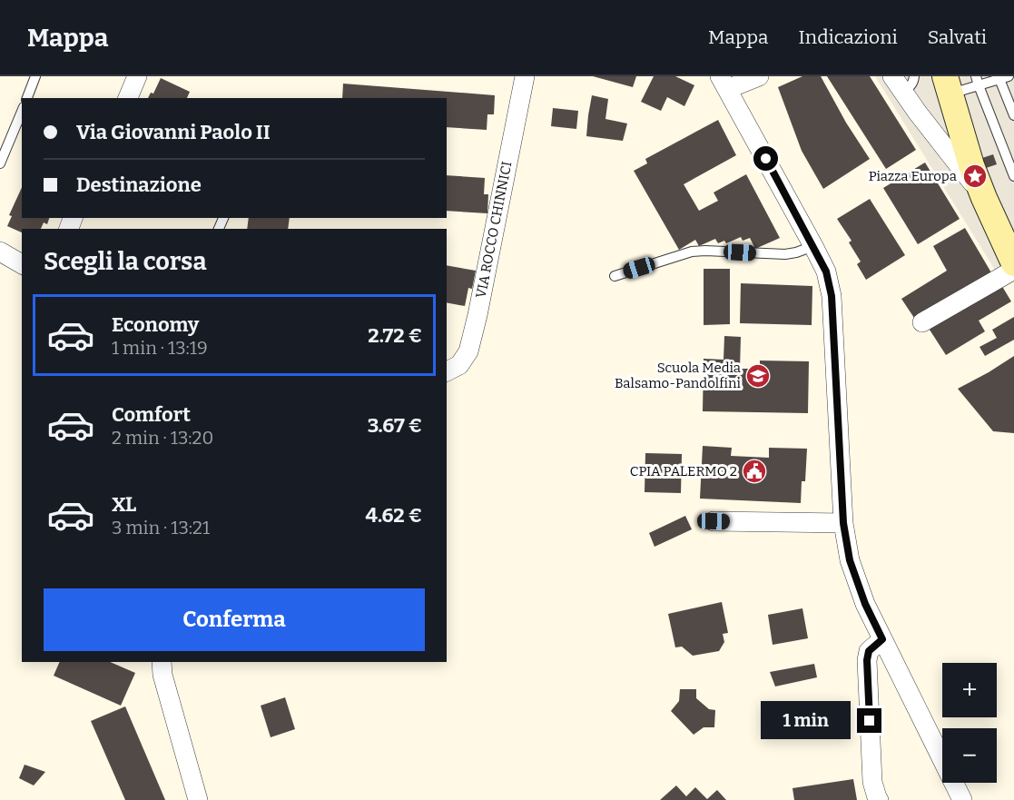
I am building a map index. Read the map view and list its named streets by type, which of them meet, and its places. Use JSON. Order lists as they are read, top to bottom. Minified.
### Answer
{"streets":{"street":["VIA ROCCO CHINNICI"]},"places":{"place":["Piazza Europa"],"school or university":["Scuola Media Balsamo-Pandolfini"],"public building":["CPIA PALERMO 2"]},"page":{"header":"Mappa","nav":["Mappa","Indicazioni","Salvati"],"banner":["Via Giovanni Paolo II","Destinazione"],"heading":"Scegli la corsa","list":[{"name":"Economy","note":"1 min · 13:19","value":"2.72 €"},{"name":"Comfort","note":"2 min · 13:20","value":"3.67 €"},{"name":"XL","note":"3 min · 13:21","value":"4.62 €"}],"buttons":"Conferma","map_buttons":["+","−"],"bubble":"1 min"}}
